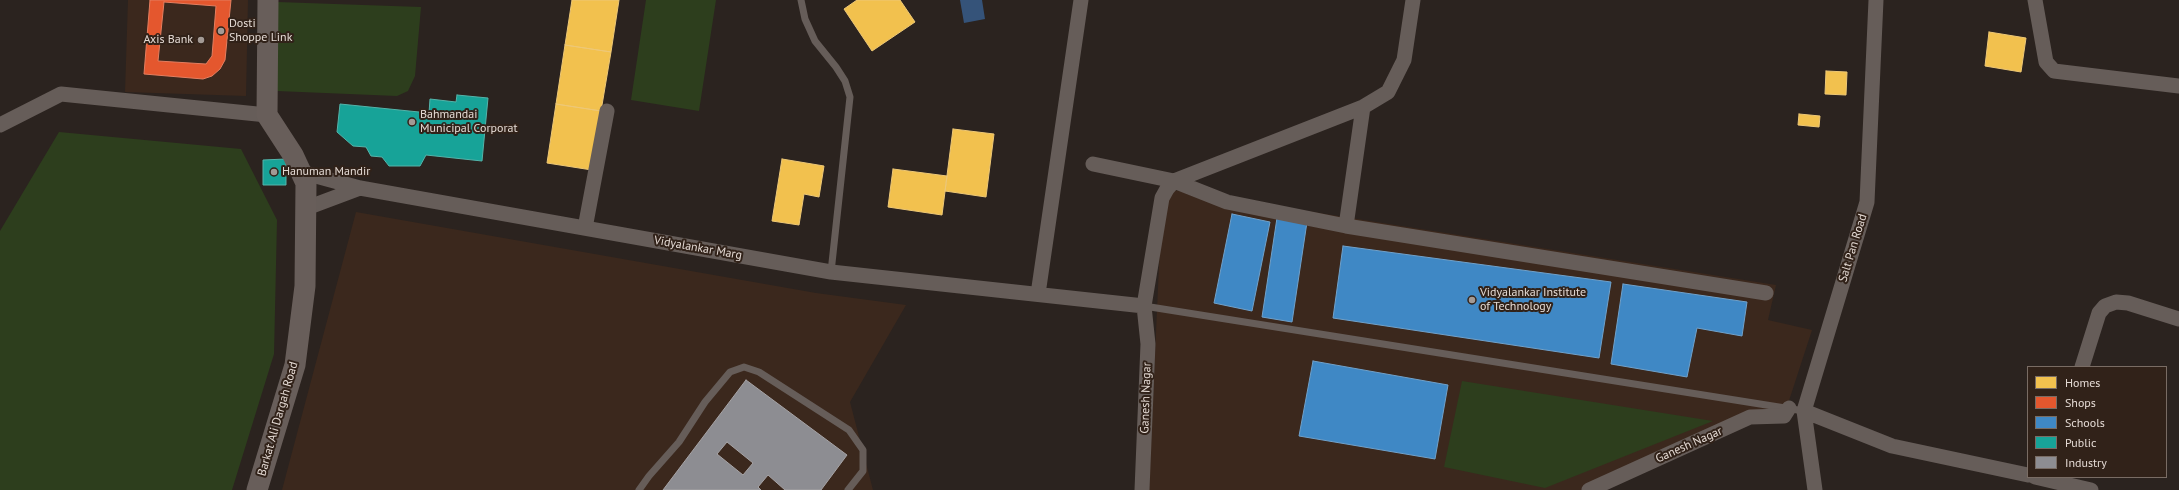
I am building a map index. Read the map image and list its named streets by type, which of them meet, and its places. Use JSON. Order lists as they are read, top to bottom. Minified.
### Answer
{"streets":{"main road":["Barkat Ali Dargah Road"],"street":["Vidyalankar Marg","Salt Pan Road","Ganesh Nagar"]},"crossings":[["Vidyalankar Marg","Ganesh Nagar"],["Vidyalankar Marg","Barkat Ali Dargah Road"]],"places":["Dosti Shoppe Link","Axis Bank","Bahmandai Municipal Corporat","Hanuman Mandir","Vidyalankar Institute of Technology"],"legend":["Homes","Shops","Schools","Public","Industry"]}
